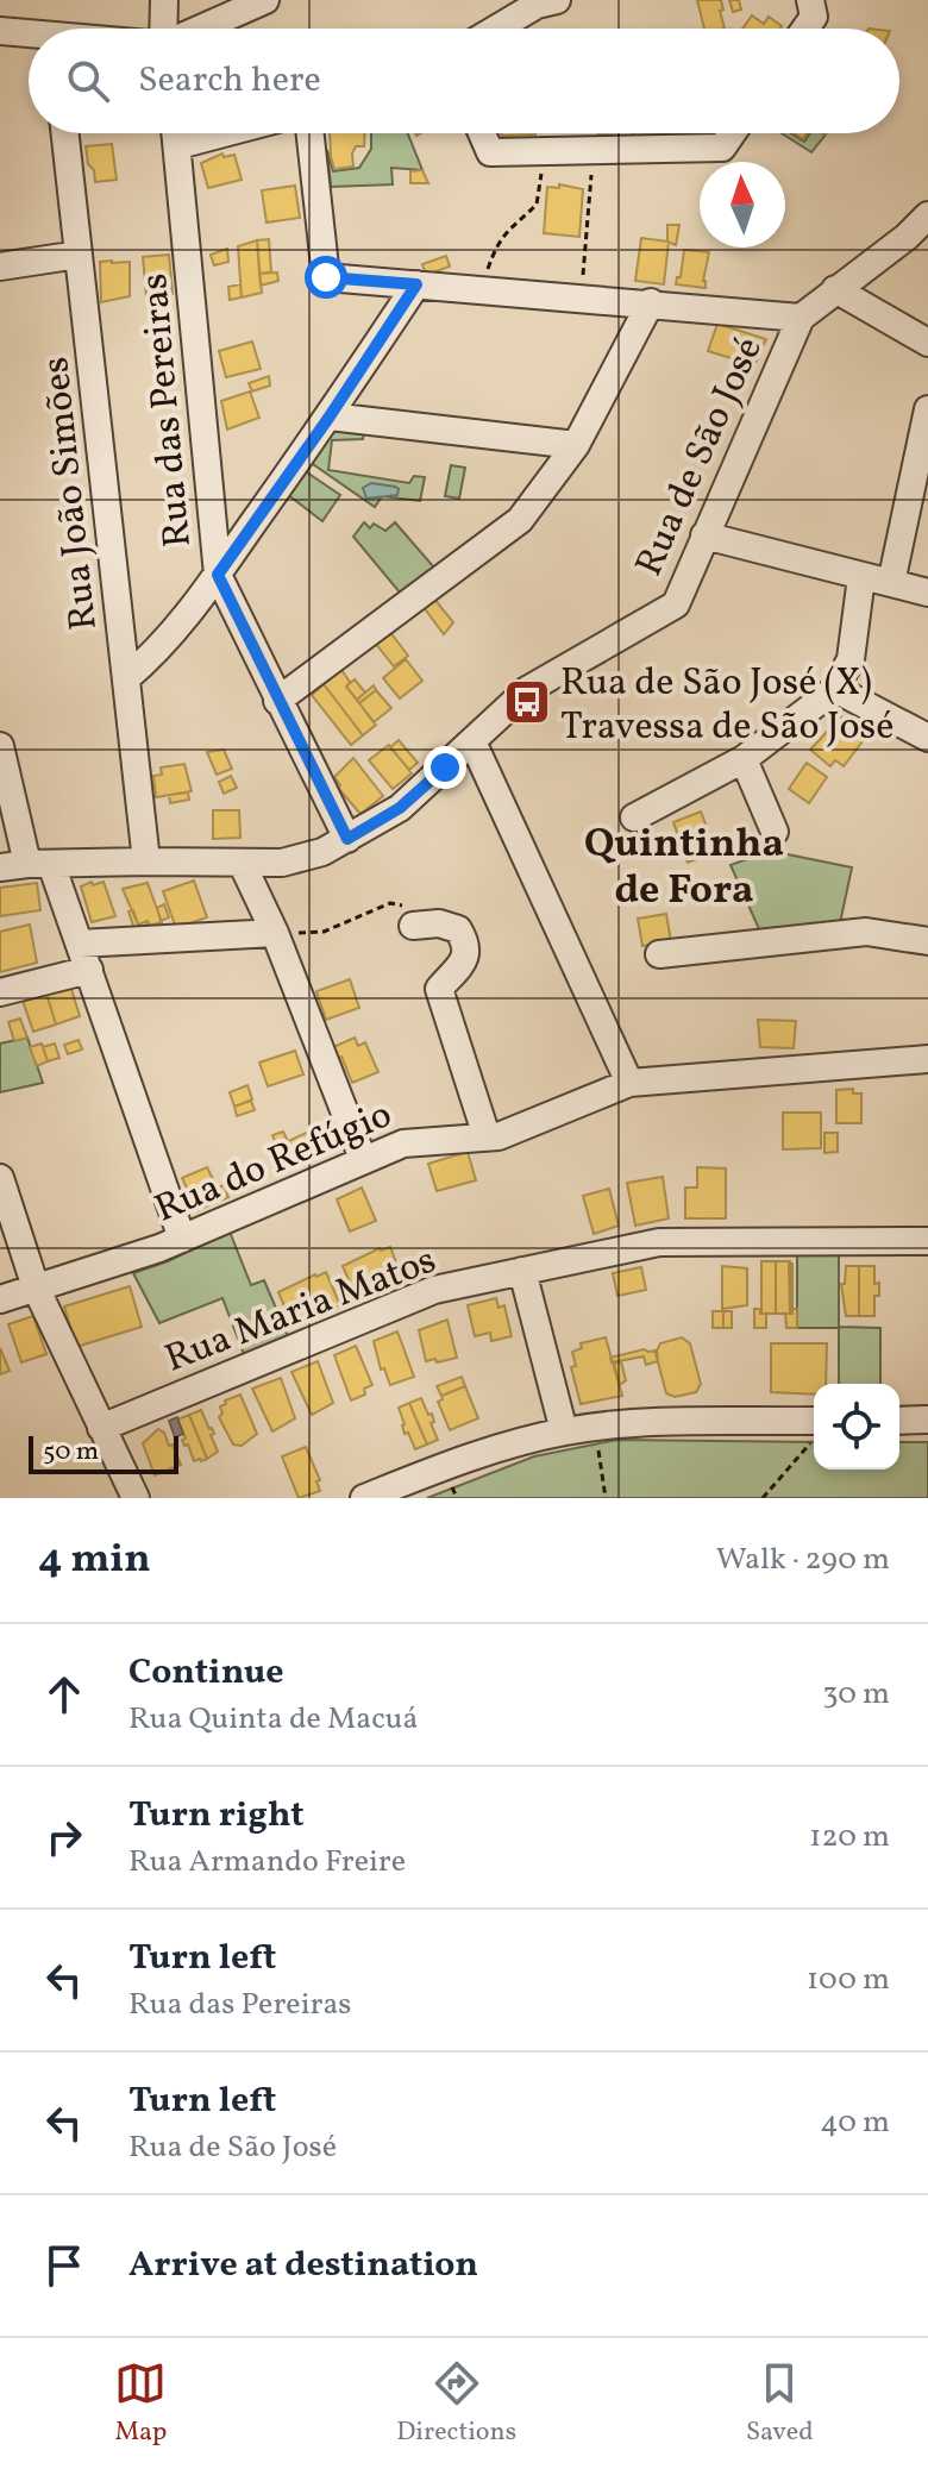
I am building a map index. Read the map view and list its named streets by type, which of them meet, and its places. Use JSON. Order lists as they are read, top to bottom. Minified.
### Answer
{"streets":{"street":["Rua das Pereiras","Rua de São José","Rua João Simões","Rua do Refúgio","Rua Maria Matos"]},"crossings":[["Rua das Pereiras","Rua de São José"],["Rua de São José","Rua João Simões"]],"districts":["Quintinha de Fora"],"places":{"bus stop":["Rua de São José (X) Travessa de São José"]},"scale_bar":"50 m","north":"top","page":{"search":"Search here","scale":"50 m","heading":["4 min","Walk · 290 m"],"list":[["Continue","Rua Quinta de Macuá","30 m"],["Turn right","Rua Armando Freire","120 m"],["Turn left","Rua das Pereiras","100 m"],["Turn left","Rua de São José","40 m"],"Arrive at destination"],"nav":["Map","Directions","Saved"]}}
